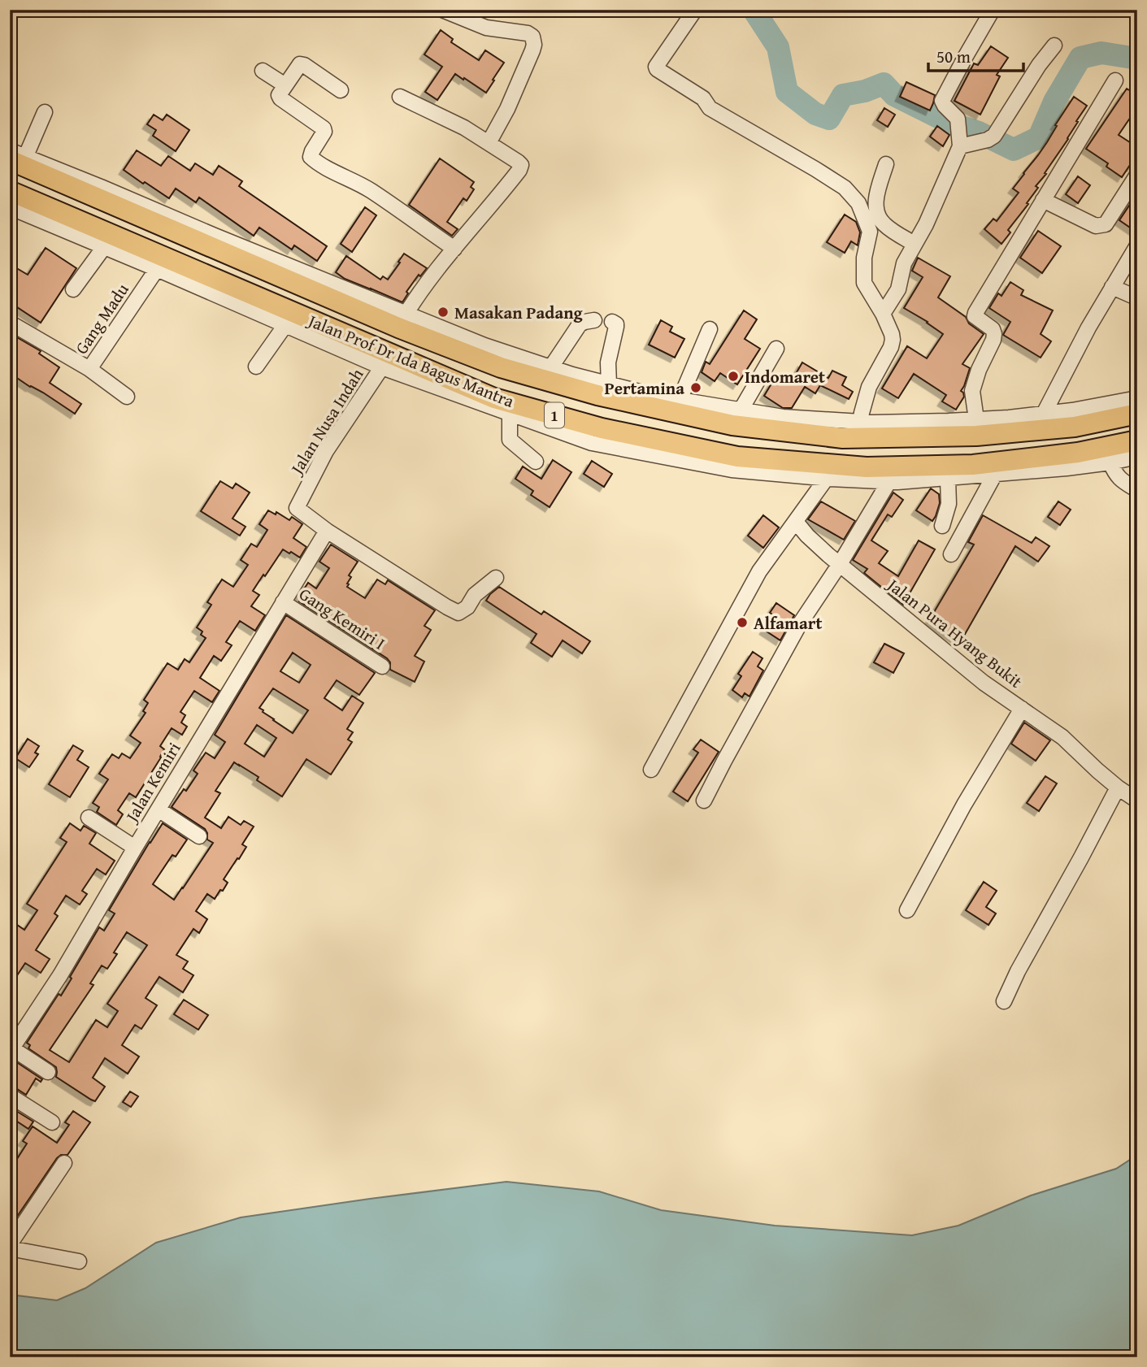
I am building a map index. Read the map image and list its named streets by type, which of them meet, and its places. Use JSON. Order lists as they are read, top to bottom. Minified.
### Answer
{"streets":{"highway":["Jalan Prof Dr Ida Bagus Mantra","1"],"street":["Gang Madu","Jalan Nusa Indah","Gang Kemiri I","Jalan Pura Hyang Bukit","Jalan Kemiri"]},"crossings":[["Jalan Prof Dr Ida Bagus Mantra","Jalan Nusa Indah"],["Jalan Nusa Indah","Jalan Kemiri"],["Gang Kemiri I","Jalan Kemiri"]],"places":["Masakan Padang","Indomaret","Pertamina","Alfamart"],"scale_bar":"50 m"}
